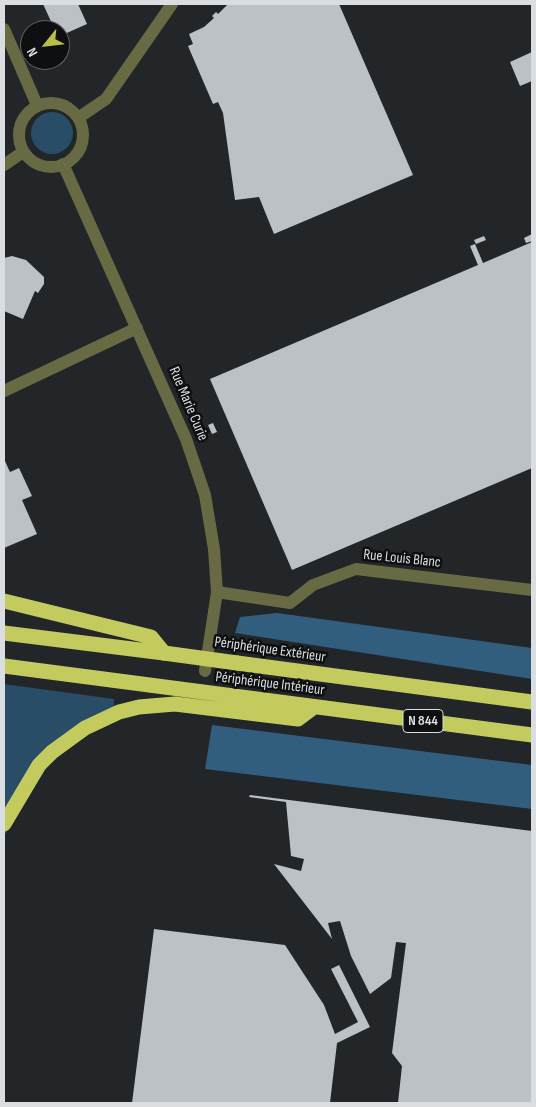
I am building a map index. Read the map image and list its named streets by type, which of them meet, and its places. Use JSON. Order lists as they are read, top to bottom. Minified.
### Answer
{"streets":{"highway":["Périphérique Extérieur","Périphérique Intérieur","N 844"],"street":["Rue Marie Curie","Rue Louis Blanc"]},"crossings":[["Rue Marie Curie","Rue Louis Blanc"]],"north":"bottom left"}
